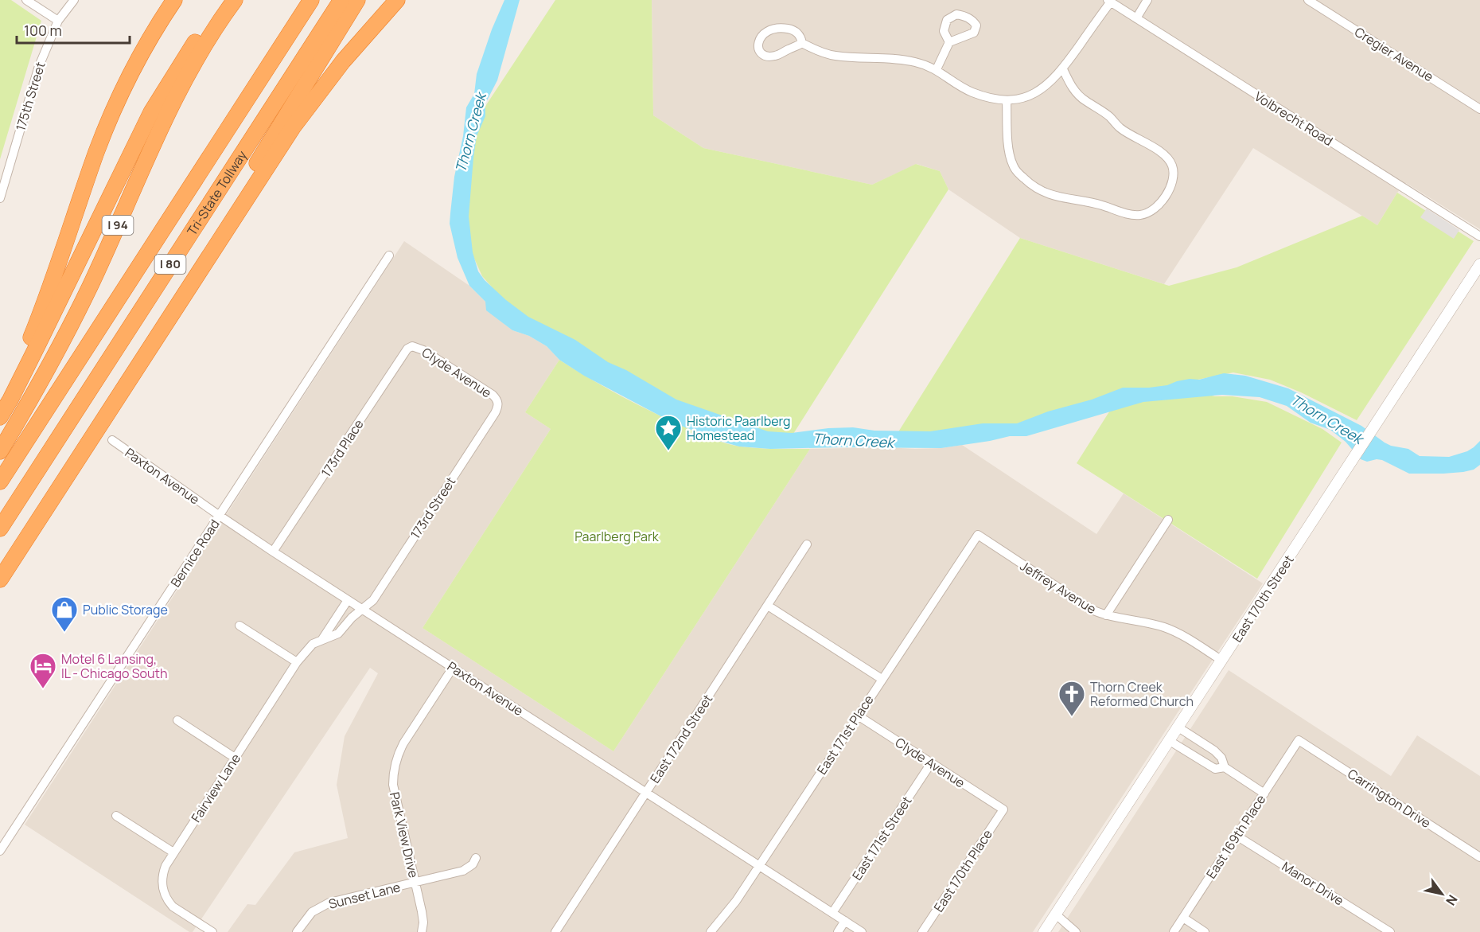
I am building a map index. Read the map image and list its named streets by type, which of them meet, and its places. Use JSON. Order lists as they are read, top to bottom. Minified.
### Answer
{"streets":{"highway":["Tri-State Tollway","I 94","I 80"],"street":["Cregier Avenue","175th Street","Volbrecht Road","Clyde Avenue","173rd Place","Paxton Avenue","173rd Street","Bernice Road","Jeffrey Avenue","East 170th Street","East 171st Place","East 172nd Street","Fairview Lane","Carrington Drive","Park View Drive","East 169th Place","East 171st Street","East 170th Place","Manor Drive","Sunset Lane"]},"crossings":[["Clyde Avenue","173rd Place"],["Clyde Avenue","173rd Street"],["Clyde Avenue","East 171st Place"],["Clyde Avenue","East 171st Street"],["Clyde Avenue","East 170th Place"],["173rd Place","Paxton Avenue"],["Paxton Avenue","173rd Street"],["Paxton Avenue","Bernice Road"],["Paxton Avenue","East 171st Place"],["Paxton Avenue","East 172nd Street"],["Paxton Avenue","Fairview Lane"],["Paxton Avenue","Park View Drive"],["Paxton Avenue","East 171st Street"],["173rd Street","Fairview Lane"],["Jeffrey Avenue","East 170th Street"],["Jeffrey Avenue","East 171st Place"],["Carrington Drive","East 169th Place"],["Park View Drive","Sunset Lane"],["East 169th Place","Manor Drive"]],"water":["Thorn Creek"],"parks":["Paarlberg Park"],"places":{"place":["Historic Paarlberg Homestead"],"shop":["Public Storage"],"hotel":["Motel 6 Lansing, IL - Chicago South"],"church":["Thorn Creek Reformed Church"]},"scale_bar":"100 m","north":"bottom right"}
